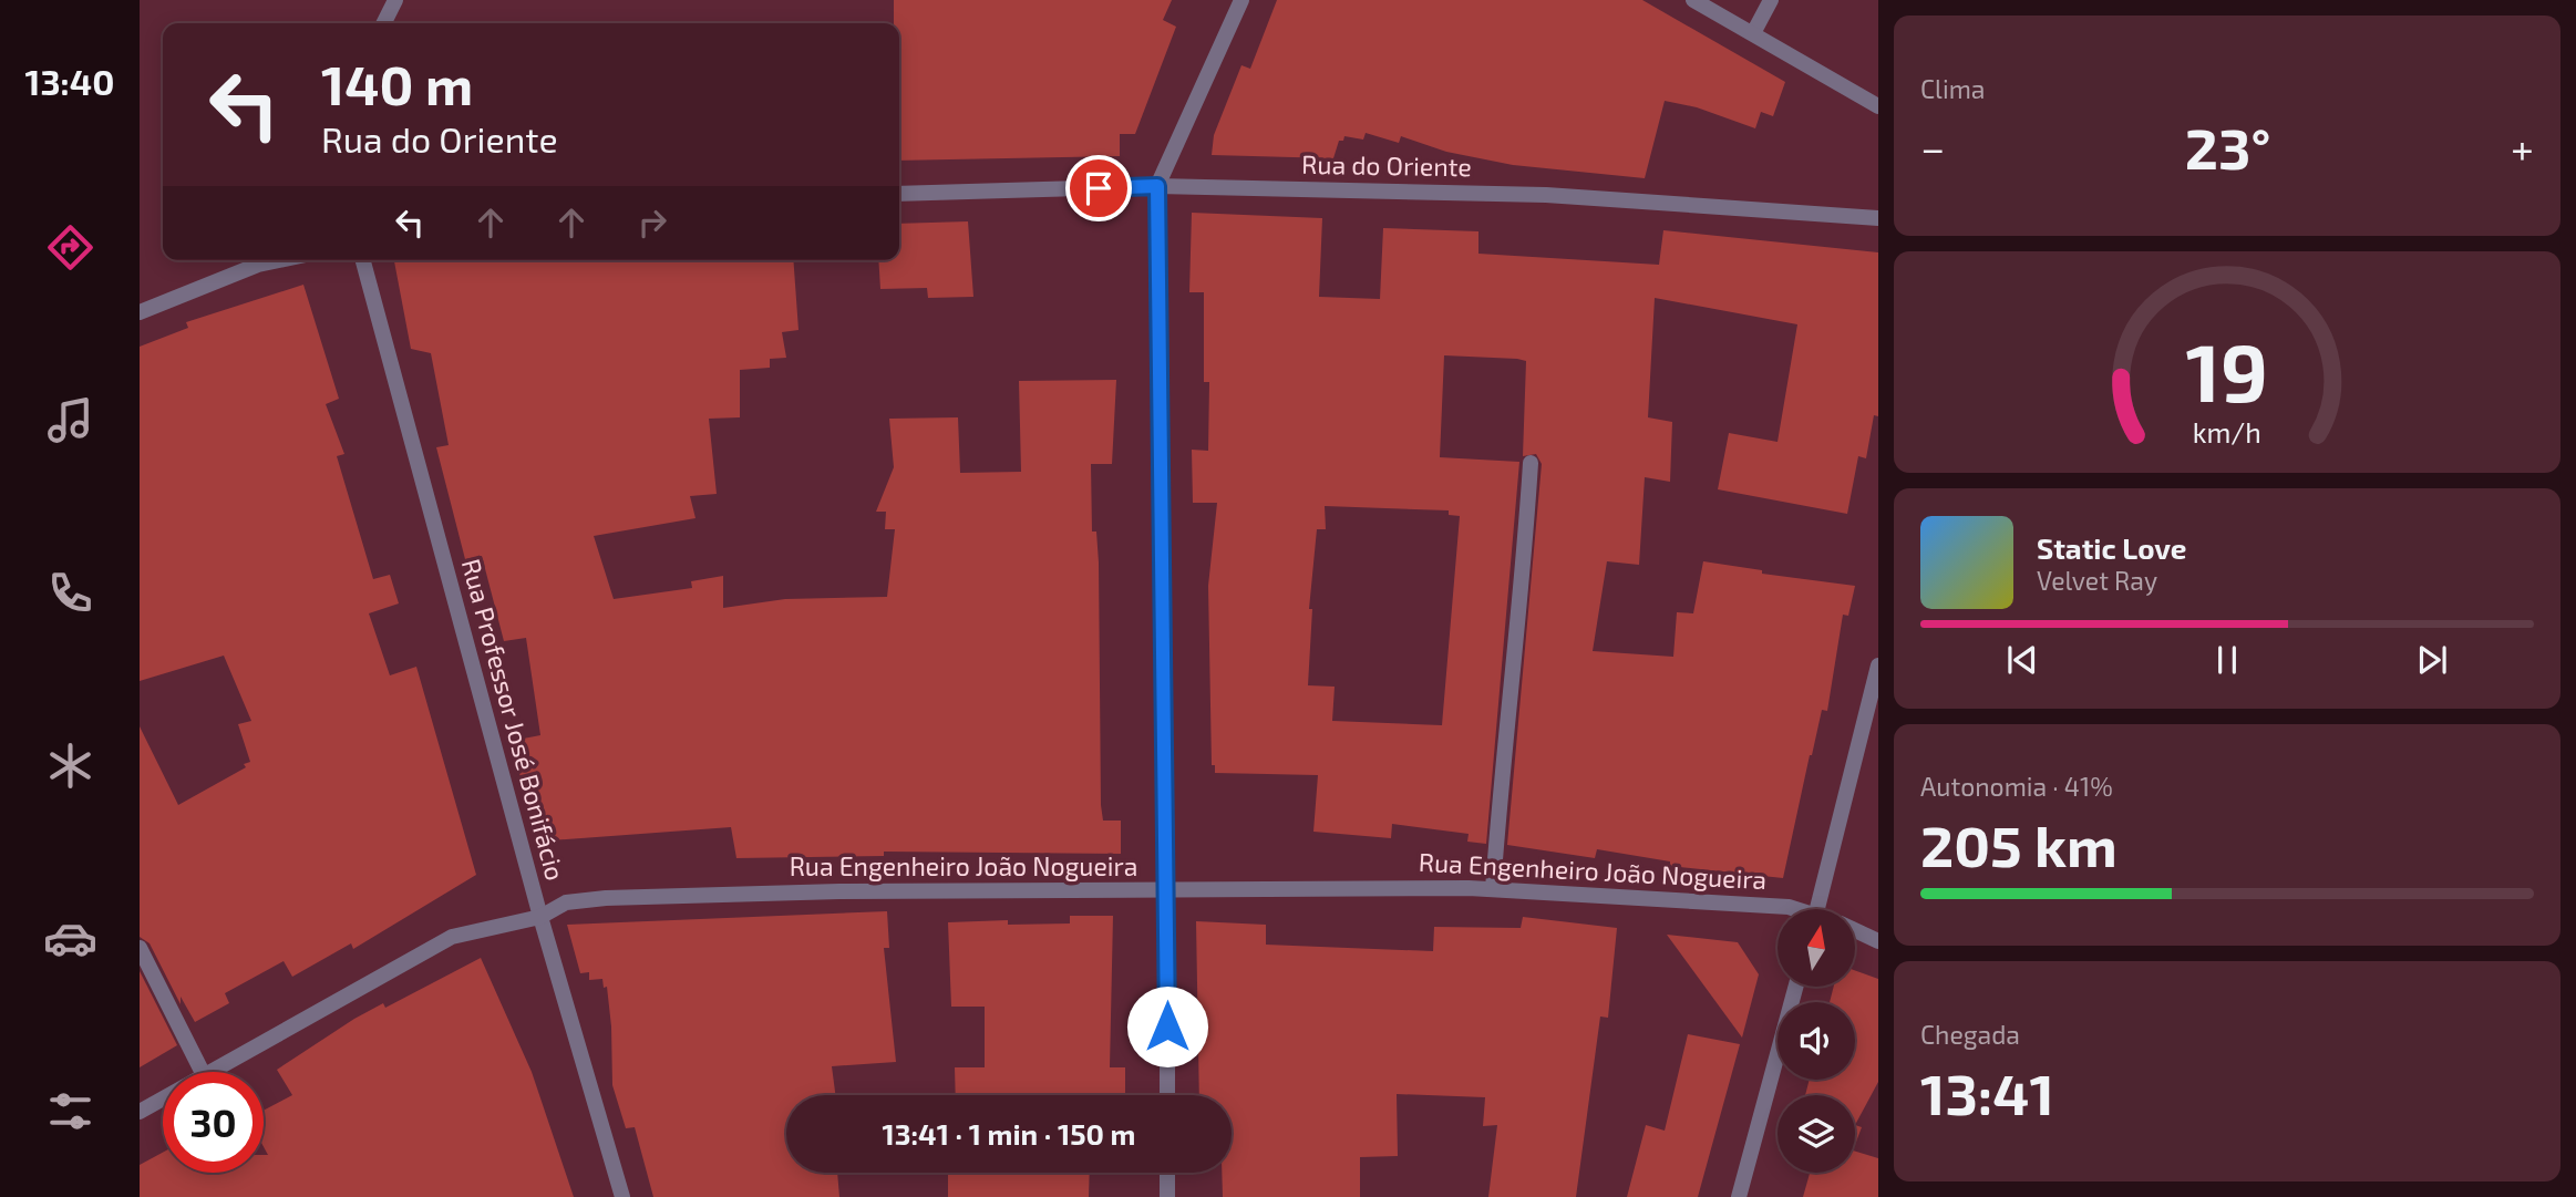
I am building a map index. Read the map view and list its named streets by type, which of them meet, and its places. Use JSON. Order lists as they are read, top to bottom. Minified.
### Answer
{"streets":{"street":["Rua do Oriente","Rua Professor José Bonifácio","Rua Engenheiro João Nogueira"]},"crossings":[["Rua Professor José Bonifácio","Rua Engenheiro João Nogueira"]],"north":"top","page":{"tabs":"13:40","tile":["Clima",["Autonomia · 41%","205 km"],["Chegada","13:41"]],"turn":["140 m","Rua do Oriente"],"heat":["−","23°","+"],"song":["Static Love","Velvet Ray"],"limit":"30","trip":"13:41 · 1 min · 150 m","gauge":["19","km/h"]}}
